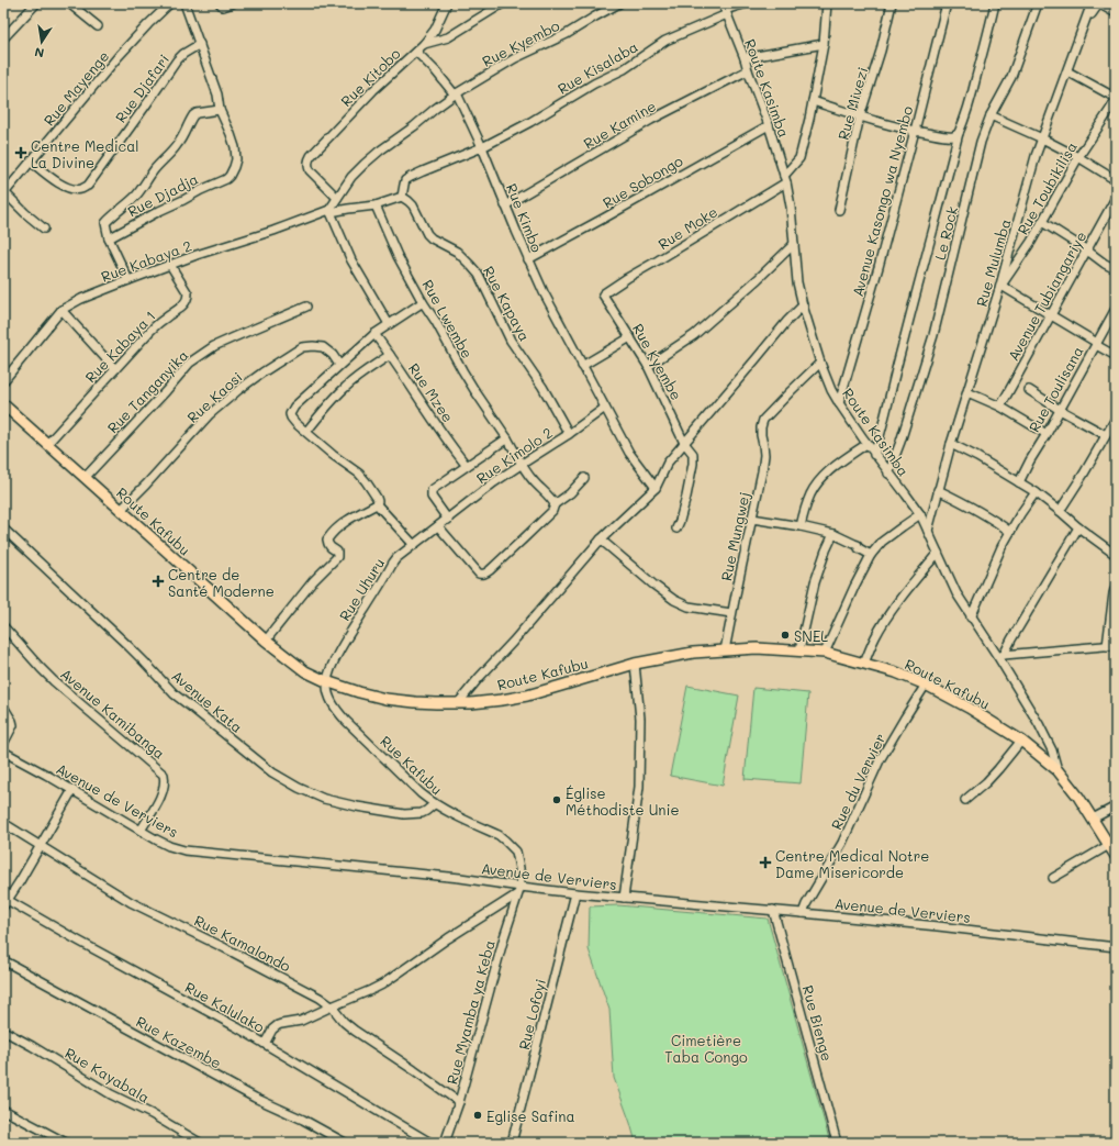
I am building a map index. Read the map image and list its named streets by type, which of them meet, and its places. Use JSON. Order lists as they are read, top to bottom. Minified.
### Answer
{"streets":{"main road":["Route Kafubu"],"street":["Rue Kyembo","Rue Kisalaba","Rue Kitobo","Rue Mayenge","Rue Djafari","Route Kasimba","Rue Mivezi","Rue Kamine","Rue Sobongo","Rue Toubikilisa","Rue Djadja","Avenue Kasongo wa Nyembo","Rue Kimbo","Rue Moke","Le Rock","Rue Kabaya 2","Rue Mulumba","Avenue Tubiangariye","Rue Kapaya","Rue Lwembe","Rue Kabaya 1","Rue Kyembe","Rue Toulisana","Rue Tanganyika","Rue Mzee","Rue Kaosi","Rue Kimolo 2","Rue Mungwej","Rue Uhuru","Avenue Kata","Avenue Kamibanga","Rue Kafubu","Rue du Vervier","Avenue de Verviers","Rue Kamalondo","Rue Kalulako","Rue Myamba ya Keba","Rue Lofoyi","Rue Bienge","Rue Kazembe","Rue Kayabala"]},"crossings":[["Rue Kyembo","Rue Kimbo"],["Rue Kisalaba","Route Kasimba"],["Rue Kisalaba","Rue Kimbo"],["Rue Kisalaba","Rue Kapaya"],["Rue Kitobo","Rue Kimbo"],["Rue Mayenge","Rue Djafari"],["Route Kasimba","Rue Kamine"],["Route Kasimba","Rue Sobongo"],["Route Kasimba","Avenue Kasongo wa Nyembo"],["Route Kasimba","Rue Moke"],["Route Kasimba","Le Rock"],["Route Kasimba","Rue Mulumba"],["Route Kasimba","Route Kafubu"],["Route Kasimba","Rue Mungwej"],["Rue Kamine","Rue Kimbo"],["Rue Sobongo","Rue Kimbo"],["Rue Toubikilisa","Rue Mulumba"],["Rue Kimbo","Rue Kimolo 2"],["Rue Moke","Rue Kyembe"],["Rue Kabaya 2","Rue Kabaya 1"],["Rue Kapaya","Rue Kimolo 2"],["Rue Lwembe","Rue Kimolo 2"],["Rue Kabaya 1","Route Kafubu"],["Rue Tanganyika","Route Kafubu"],["Rue Kaosi","Route Kafubu"],["Rue Kimolo 2","Rue Uhuru"],["Route Kafubu","Rue Mungwej"],["Route Kafubu","Rue Uhuru"],["Route Kafubu","Rue Kafubu"],["Route Kafubu","Rue du Vervier"],["Rue Uhuru","Rue Kafubu"],["Avenue Kata","Rue Kafubu"],["Avenue Kamibanga","Avenue de Verviers"],["Rue Kafubu","Avenue de Verviers"],["Rue Kafubu","Rue Myamba ya Keba"],["Rue du Vervier","Avenue de Verviers"],["Avenue de Verviers","Rue Myamba ya Keba"],["Avenue de Verviers","Rue Lofoyi"],["Avenue de Verviers","Rue Bienge"],["Rue Kamalondo","Rue Myamba ya Keba"]],"parks":["Cimetière Taba Congo"],"places":{"health":["Centre Medical La Divine","Centre de Santé Moderne","Centre Medical Notre Dame Misericorde"],"other":["SNEL","Église Méthodiste Unie","Eglise Safina"]},"north":"bottom"}
